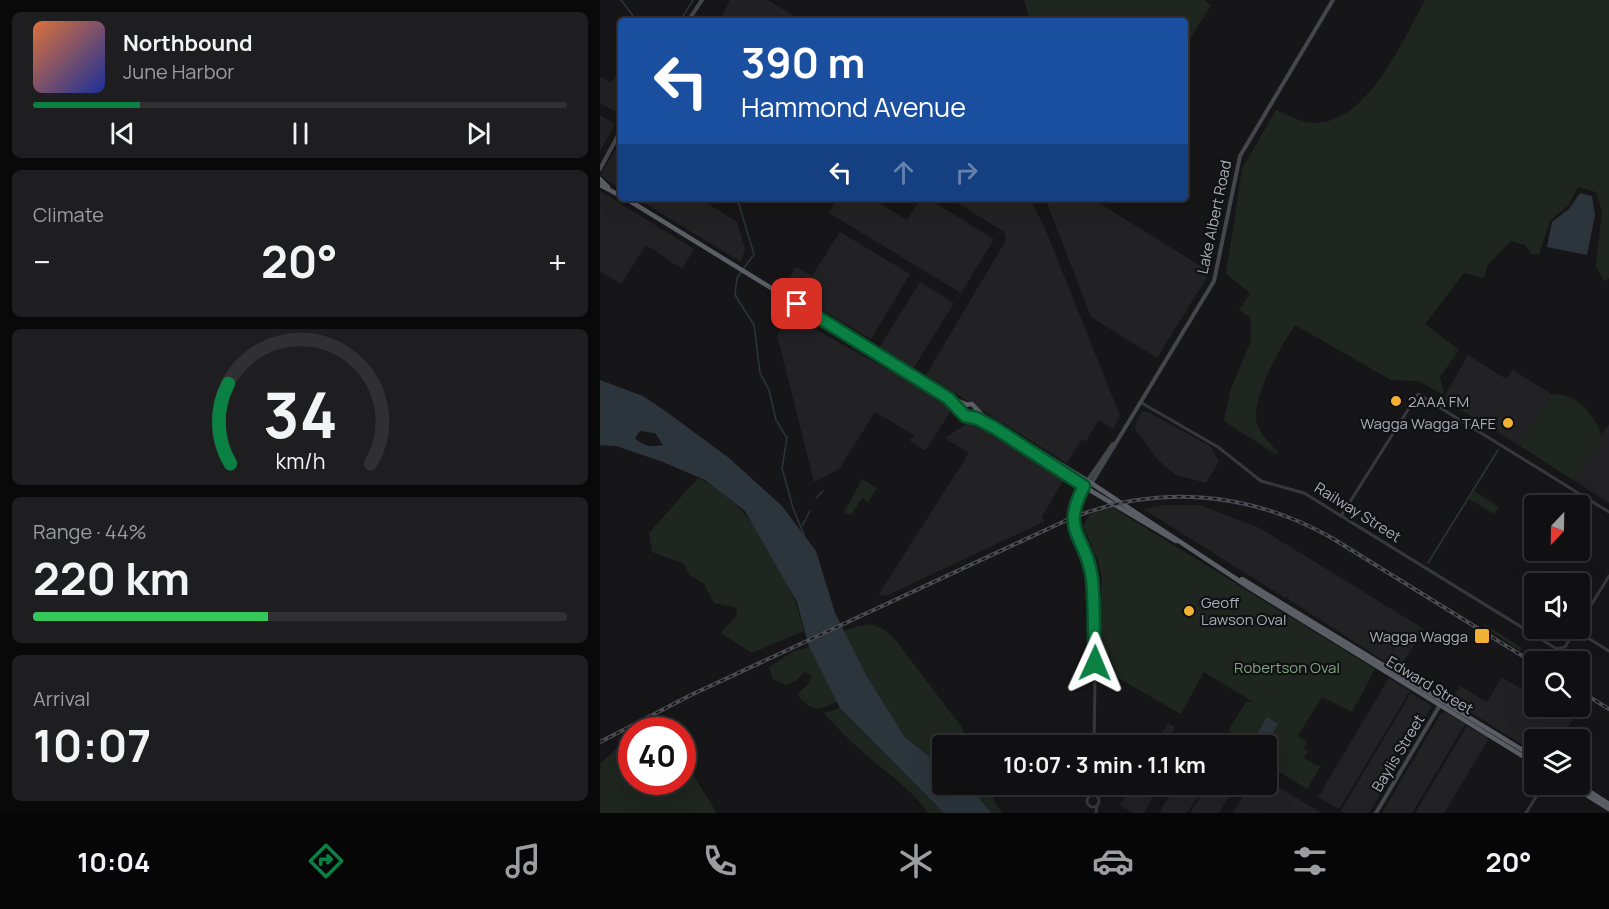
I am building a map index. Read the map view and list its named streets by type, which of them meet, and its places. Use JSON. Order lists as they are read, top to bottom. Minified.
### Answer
{"streets":{"highway":["Edward Street"],"main road":["Lake Albert Road","Baylis Street"],"street":["Railway Street"]},"crossings":[["Lake Albert Road","Railway Street"],["Lake Albert Road","Edward Street"],["Edward Street","Baylis Street"]],"parks":["Robertson Oval"],"places":{"other":["2AAA FM","Wagga Wagga TAFE","Geoff Lawson Oval"],"transit":["Wagga Wagga"]},"north":"bottom","page":{"turn":["390 m","Hammond Avenue"],"song":["Northbound","June Harbor"],"tile":["Climate",["Range · 44%","220 km"],["Arrival","10:07"]],"heat":["−","20°","+"],"limit":"40","trip":"10:07 · 3 min · 1.1 km","tabs":["10:04","20°"],"gauge":["34","km/h"]}}
